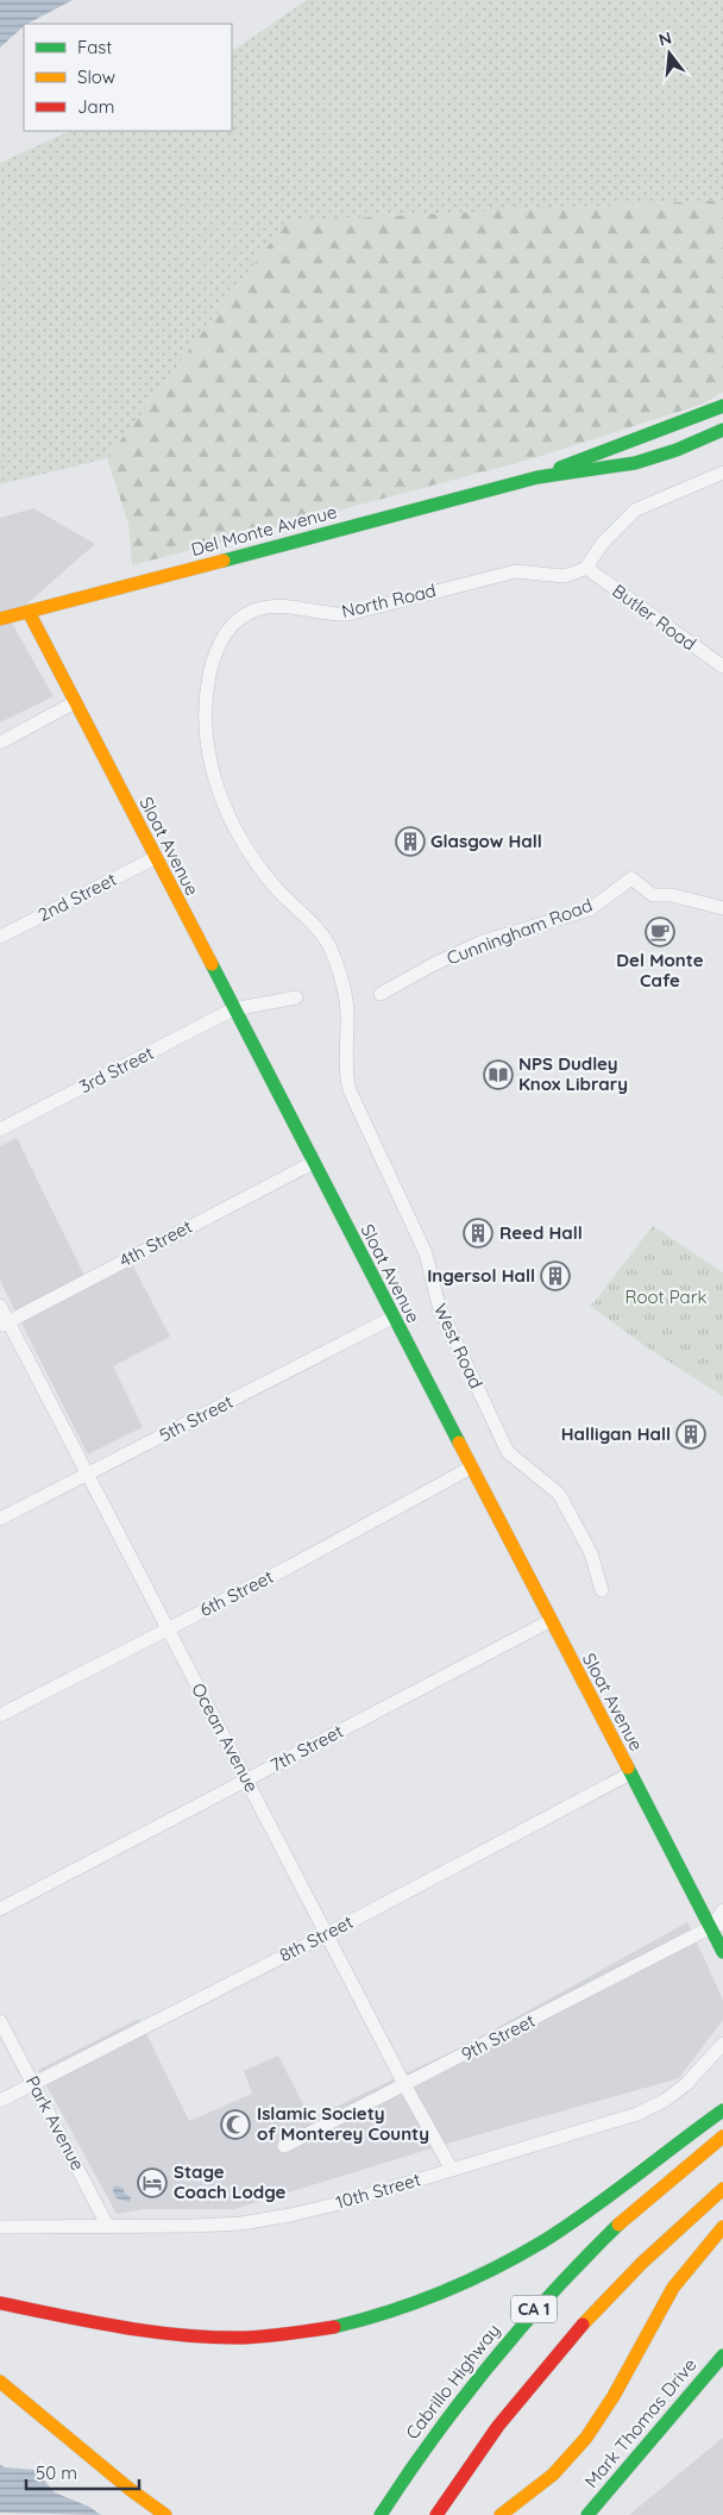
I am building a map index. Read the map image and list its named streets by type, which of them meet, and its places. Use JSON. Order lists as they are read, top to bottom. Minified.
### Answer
{"streets":{"main road":["Del Monte Avenue","Sloat Avenue","CA 1","Cabrillo Highway","Mark Thomas Drive"],"street":["North Road","Butler Road","2nd Street","Cunningham Road","3rd Street","4th Street","West Road","5th Street","6th Street","Ocean Avenue","7th Street","8th Street","9th Street","Park Avenue","10th Street"]},"crossings":[["Del Monte Avenue","Sloat Avenue"],["North Road","Butler Road"],["North Road","West Road"],["Sloat Avenue","2nd Street"],["Sloat Avenue","3rd Street"],["Sloat Avenue","4th Street"],["Sloat Avenue","5th Street"],["Sloat Avenue","6th Street"],["Sloat Avenue","7th Street"],["Sloat Avenue","8th Street"],["Sloat Avenue","9th Street"],["4th Street","Ocean Avenue"],["5th Street","Ocean Avenue"],["6th Street","Ocean Avenue"],["Ocean Avenue","7th Street"],["Ocean Avenue","8th Street"],["Ocean Avenue","9th Street"],["Ocean Avenue","10th Street"],["8th Street","Park Avenue"],["Park Avenue","10th Street"]],"parks":["Root Park"],"places":{"building":["Glasgow Hall","Reed Hall","Ingersol Hall","Halligan Hall"],"cafe":["Del Monte Cafe"],"library":["NPS Dudley Knox Library"],"mosque":["Islamic Society of Monterey County"],"hotel":["Stage Coach Lodge"]},"legend":["Fast","Slow","Jam"],"scale_bar":"50 m","north":"top"}
